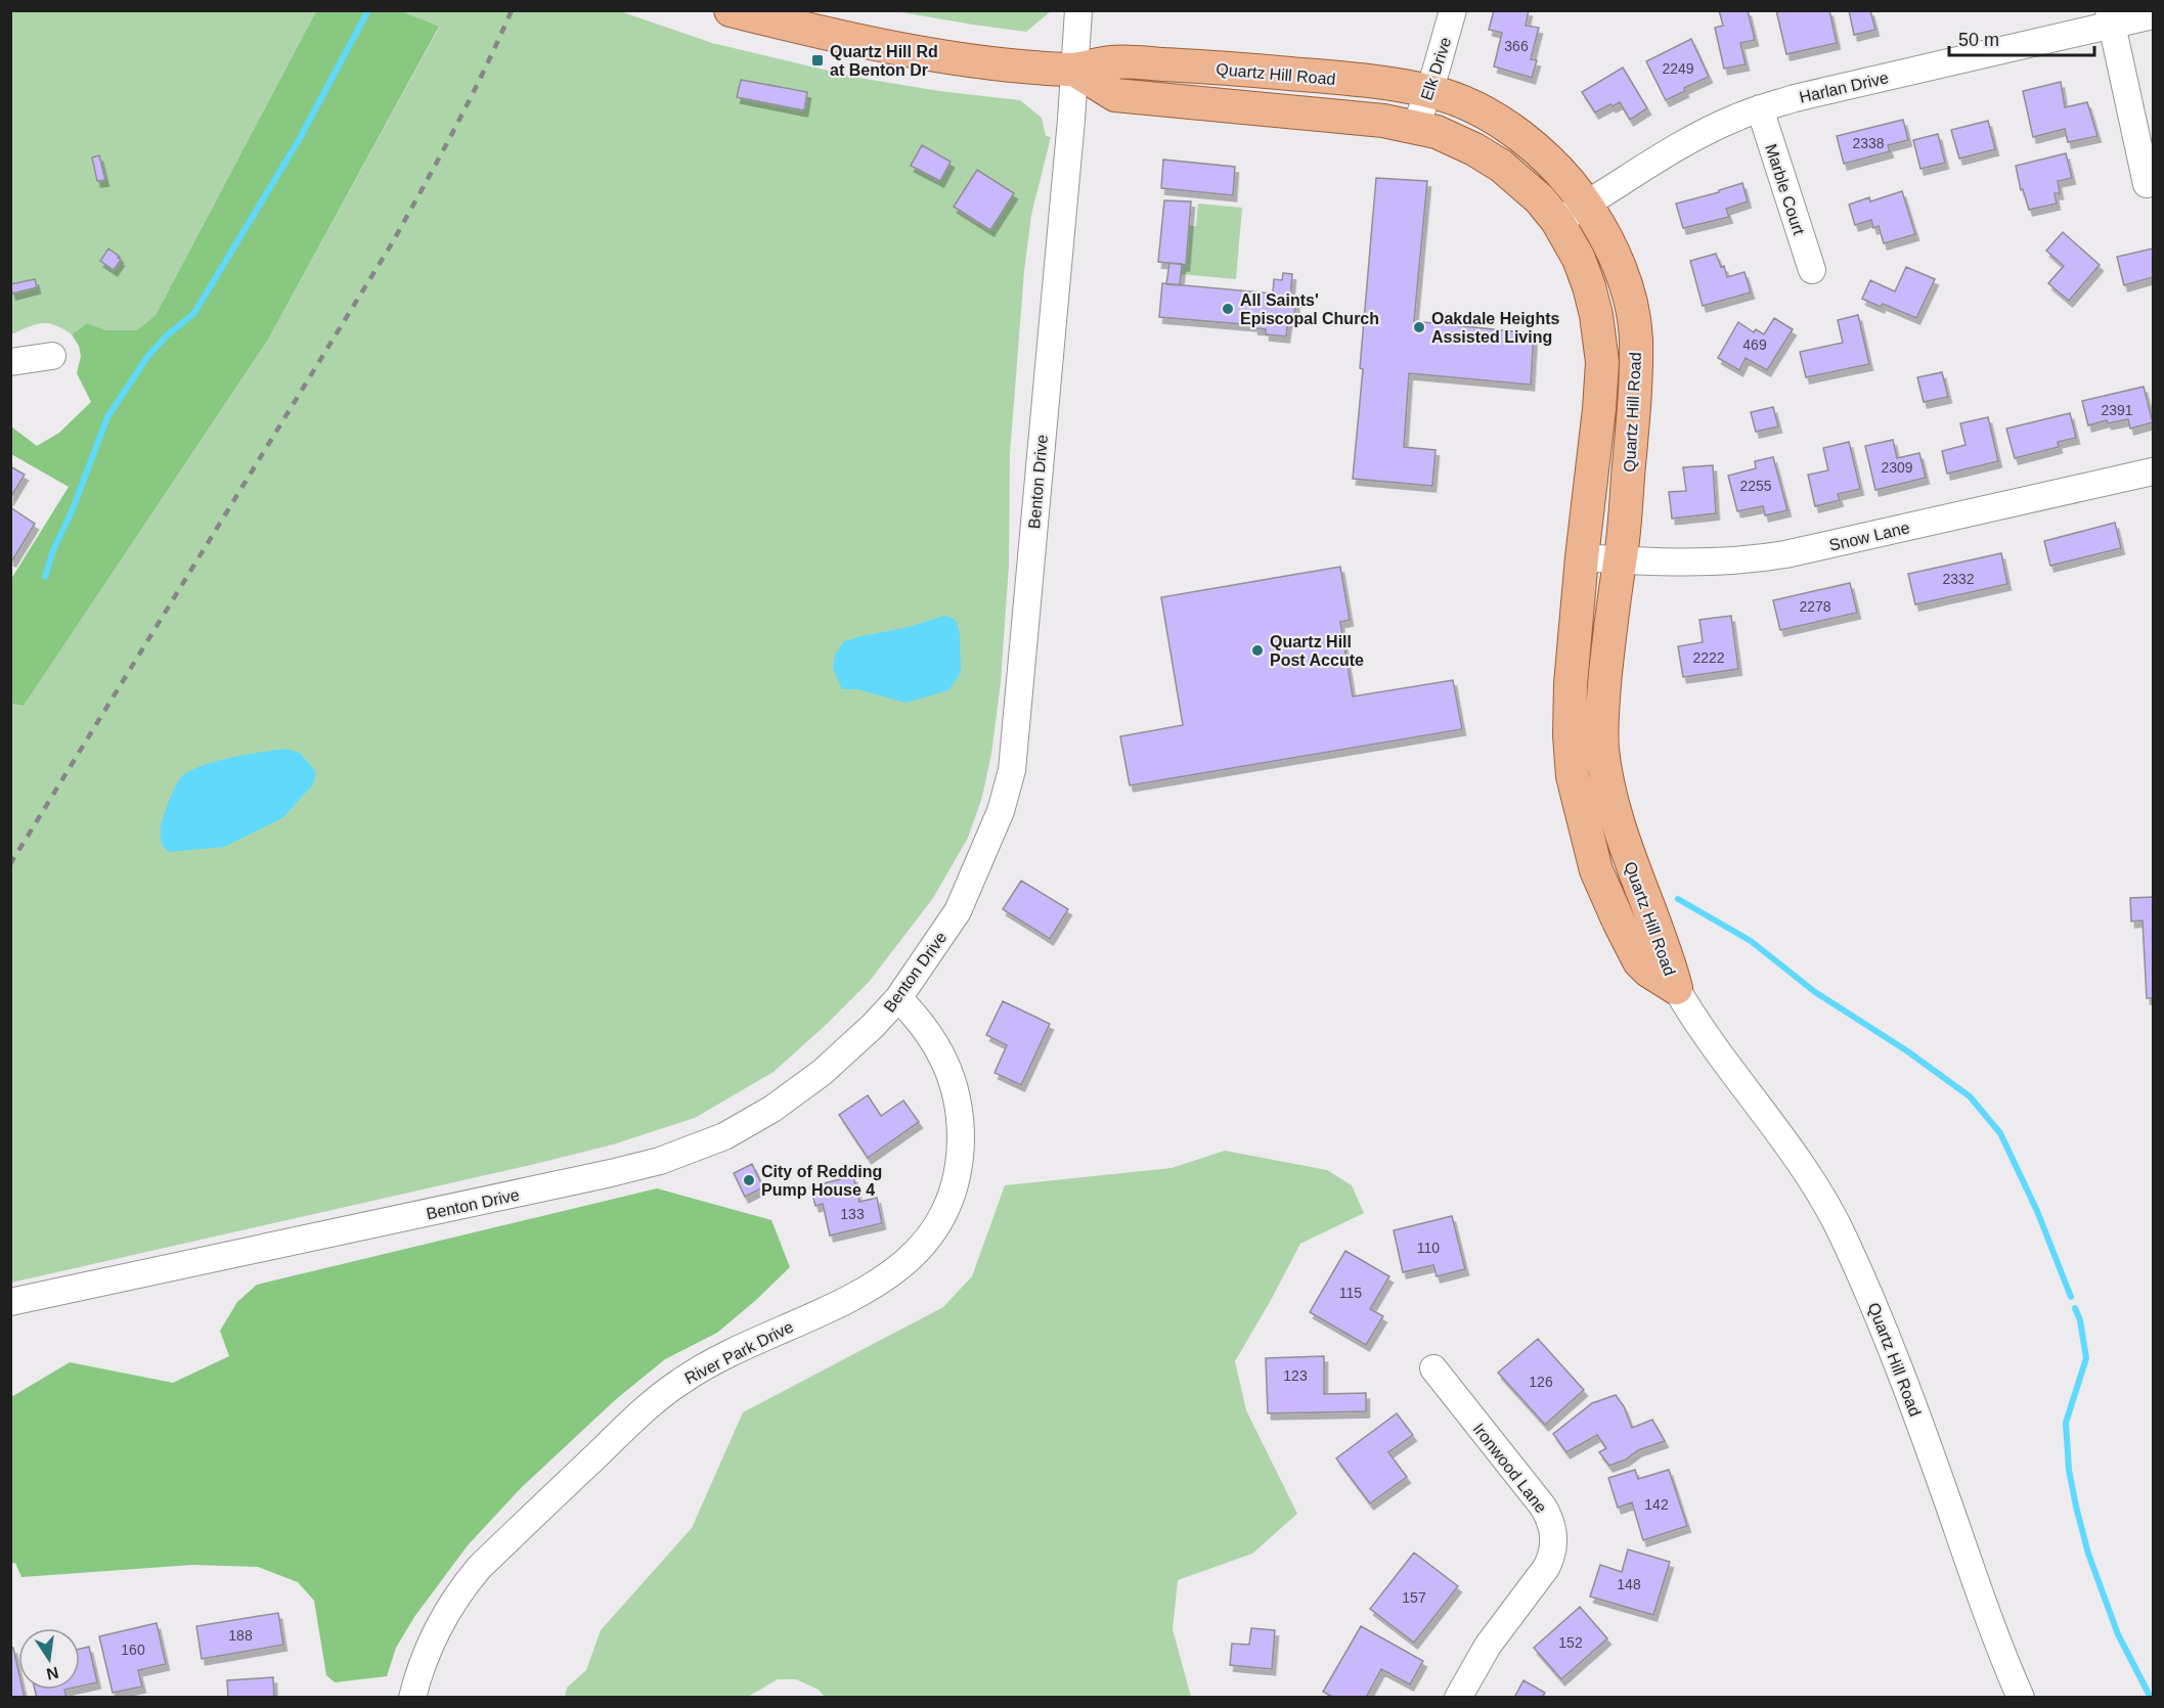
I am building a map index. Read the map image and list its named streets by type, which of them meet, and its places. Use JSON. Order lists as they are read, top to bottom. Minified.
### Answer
{"streets":{"main road":["Quartz Hill Road"],"street":["Elk Drive","Harlan Drive","Marble Court","Benton Drive","Snow Lane","River Park Drive","Ironwood Lane"]},"crossings":[["Elk Drive","Quartz Hill Road"],["Quartz Hill Road","Harlan Drive"],["Quartz Hill Road","Benton Drive"],["Quartz Hill Road","Snow Lane"],["Harlan Drive","Marble Court"],["Benton Drive","River Park Drive"]],"places":{"transit":["Quartz Hill Rd at Benton Dr"],"other":["All Saints' Episcopal Church","Oakdale Heights Assisted Living","Quartz Hill Post Accute","City of Redding Pump House 4"]},"house_numbers":["366","2249","2338","469","2391","2309","2255","2332","2278","2222","133","110","115","123","126","142","148","157","188","152","160"],"scale_bar":"50 m","north":"bottom"}
